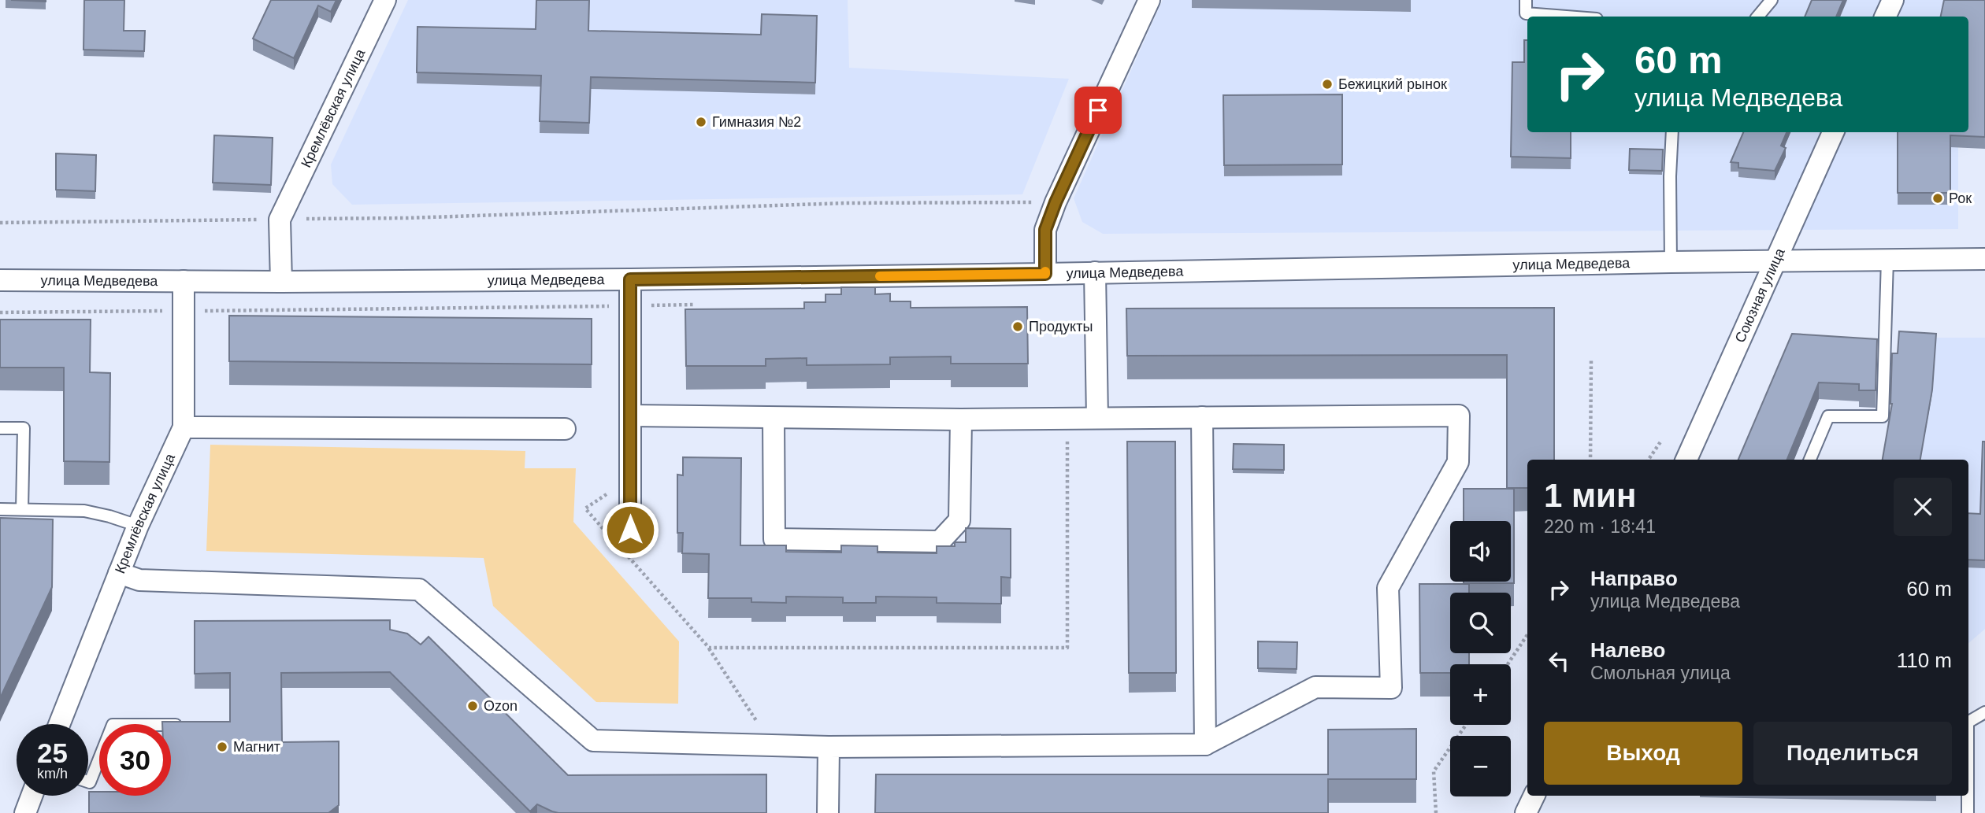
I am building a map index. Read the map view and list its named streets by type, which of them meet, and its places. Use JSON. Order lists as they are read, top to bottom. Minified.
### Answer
{"streets":{"street":["Кремлёвская улица","улица Медведева","Союзная улица"]},"crossings":[["Кремлёвская улица","улица Медведева"],["улица Медведева","Союзная улица"]],"places":["Бежицкий рынок","Гимназия №2","Рок","Продукты","Ozon","Магнит"],"page":{"turn":["60 m","улица Медведева"],"heading":["1 мин","220 m · 18:41"],"map_buttons":["+","−"],"list":[{"name":"Направо","note":"улица Медведева","value":"60 m"},{"name":"Налево","note":"Смольная улица","value":"110 m"}],"buttons":["Выход","Поделиться"],"speed":"25 km/h","limit":"30"}}
